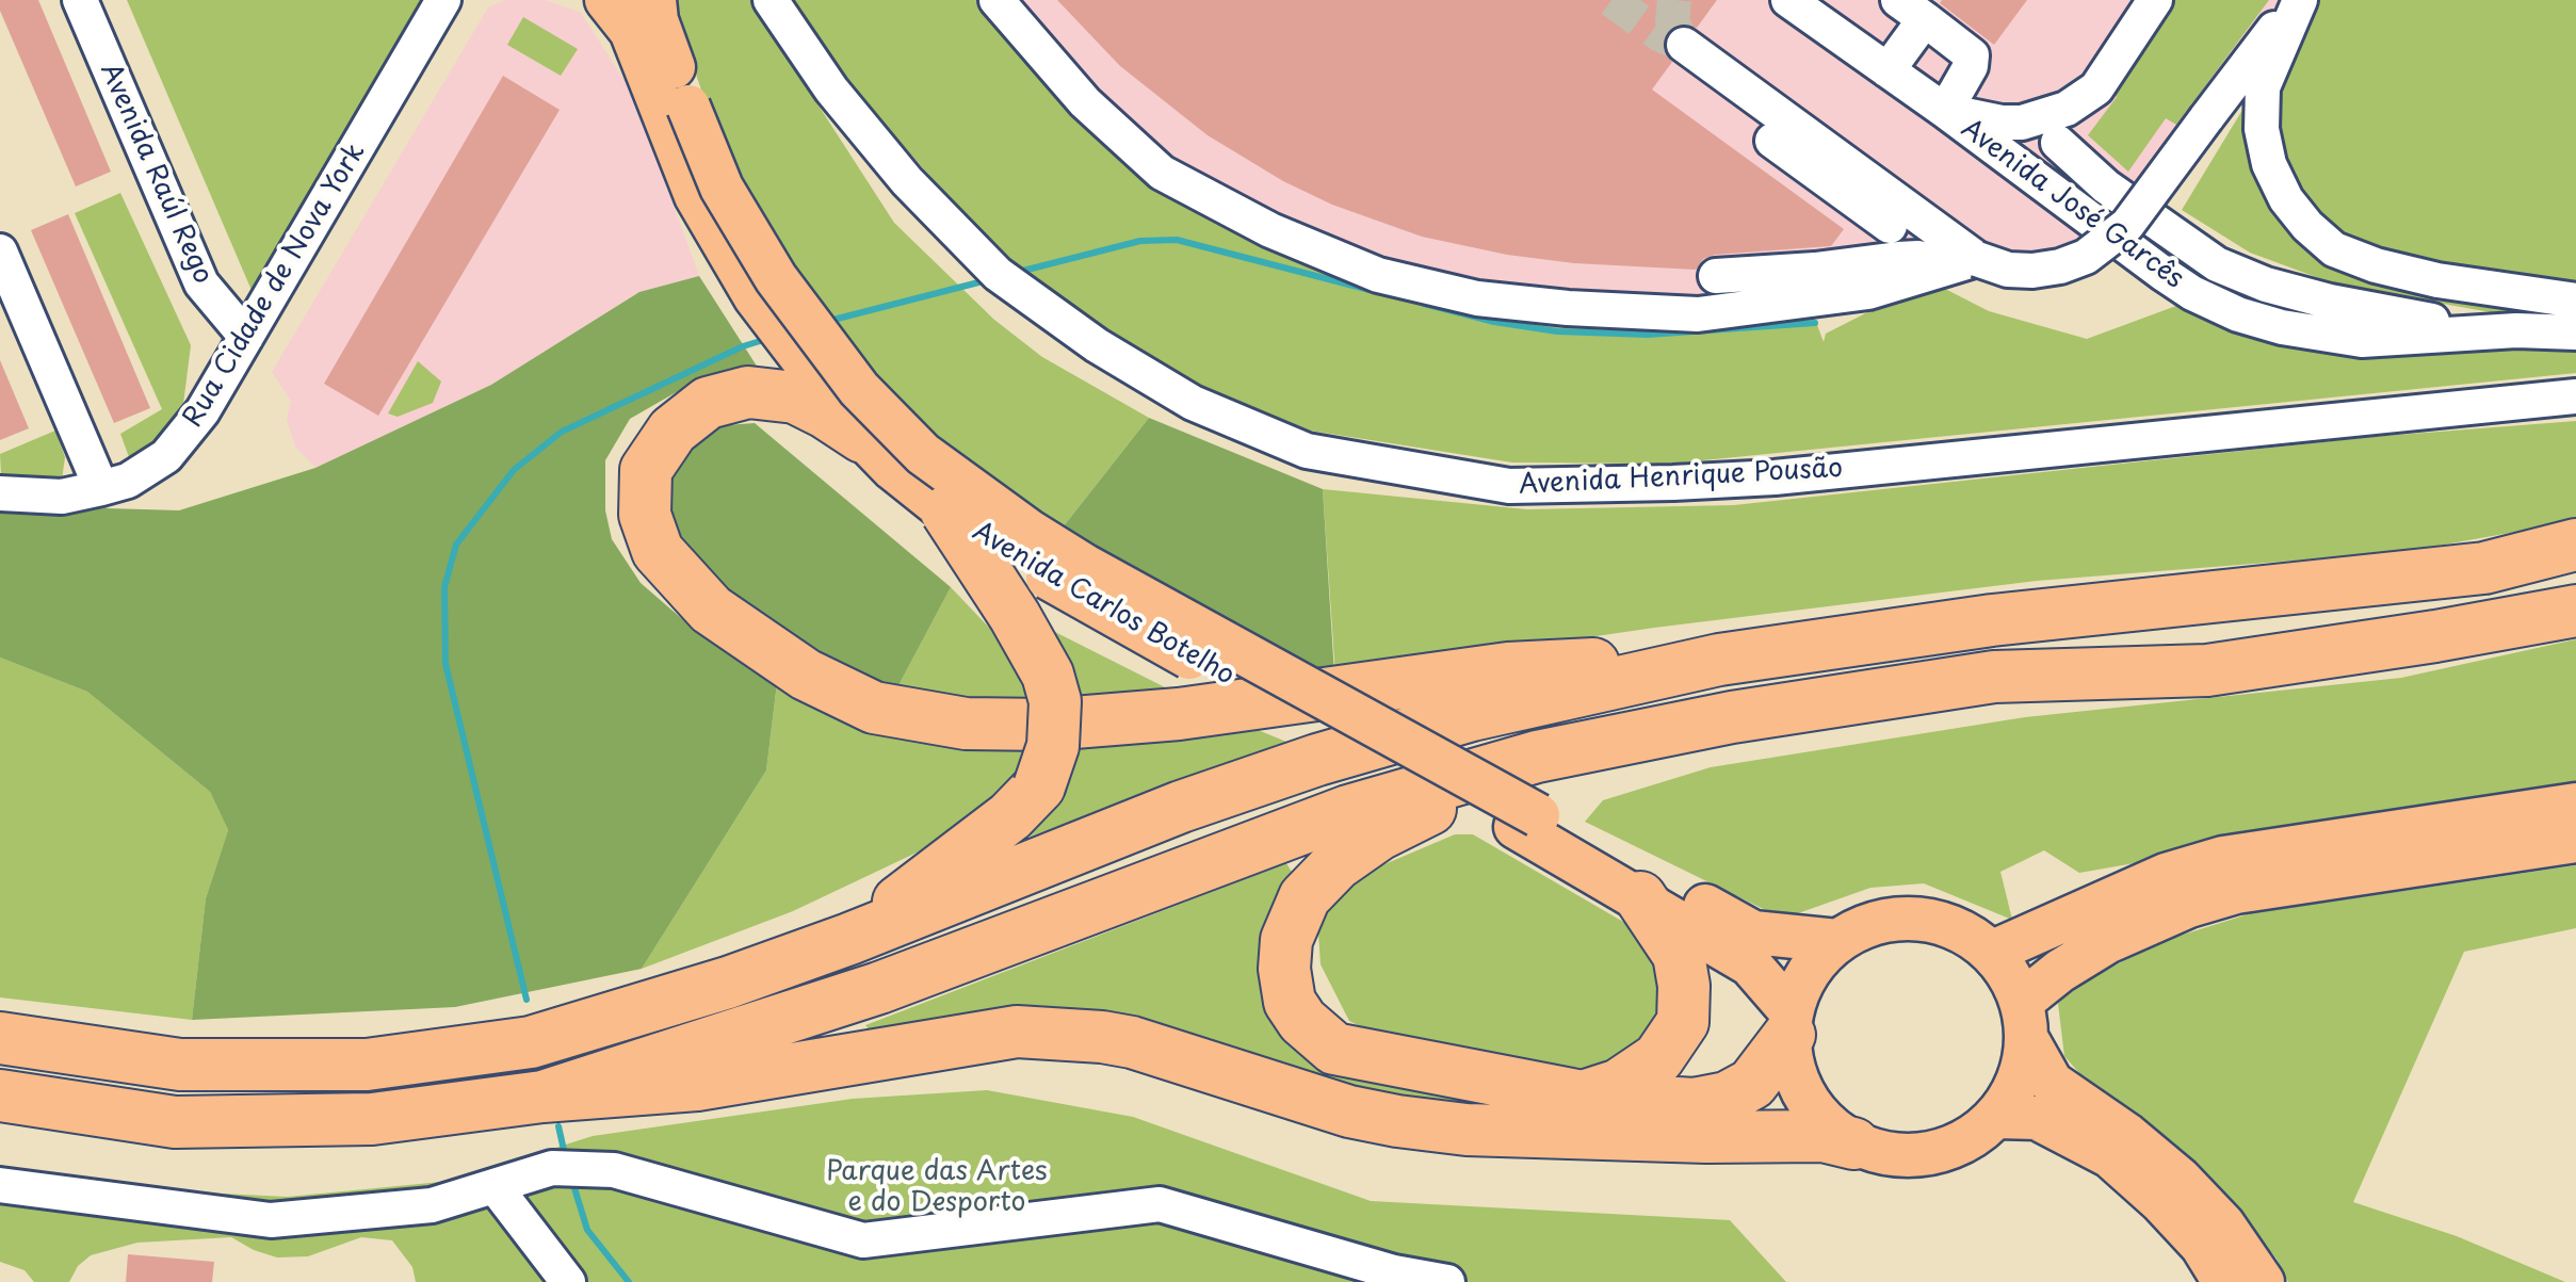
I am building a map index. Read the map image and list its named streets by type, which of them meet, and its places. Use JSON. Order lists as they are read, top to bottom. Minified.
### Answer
{"streets":{"main road":["Avenida Carlos Botelho"],"street":["Avenida Raúl Rego","Avenida José Garcês","Rua Cidade de Nova York","Avenida Henrique Pousão"]},"crossings":[["Avenida Raúl Rego","Rua Cidade de Nova York"]],"parks":["Parque das Artes e do Desporto"]}
